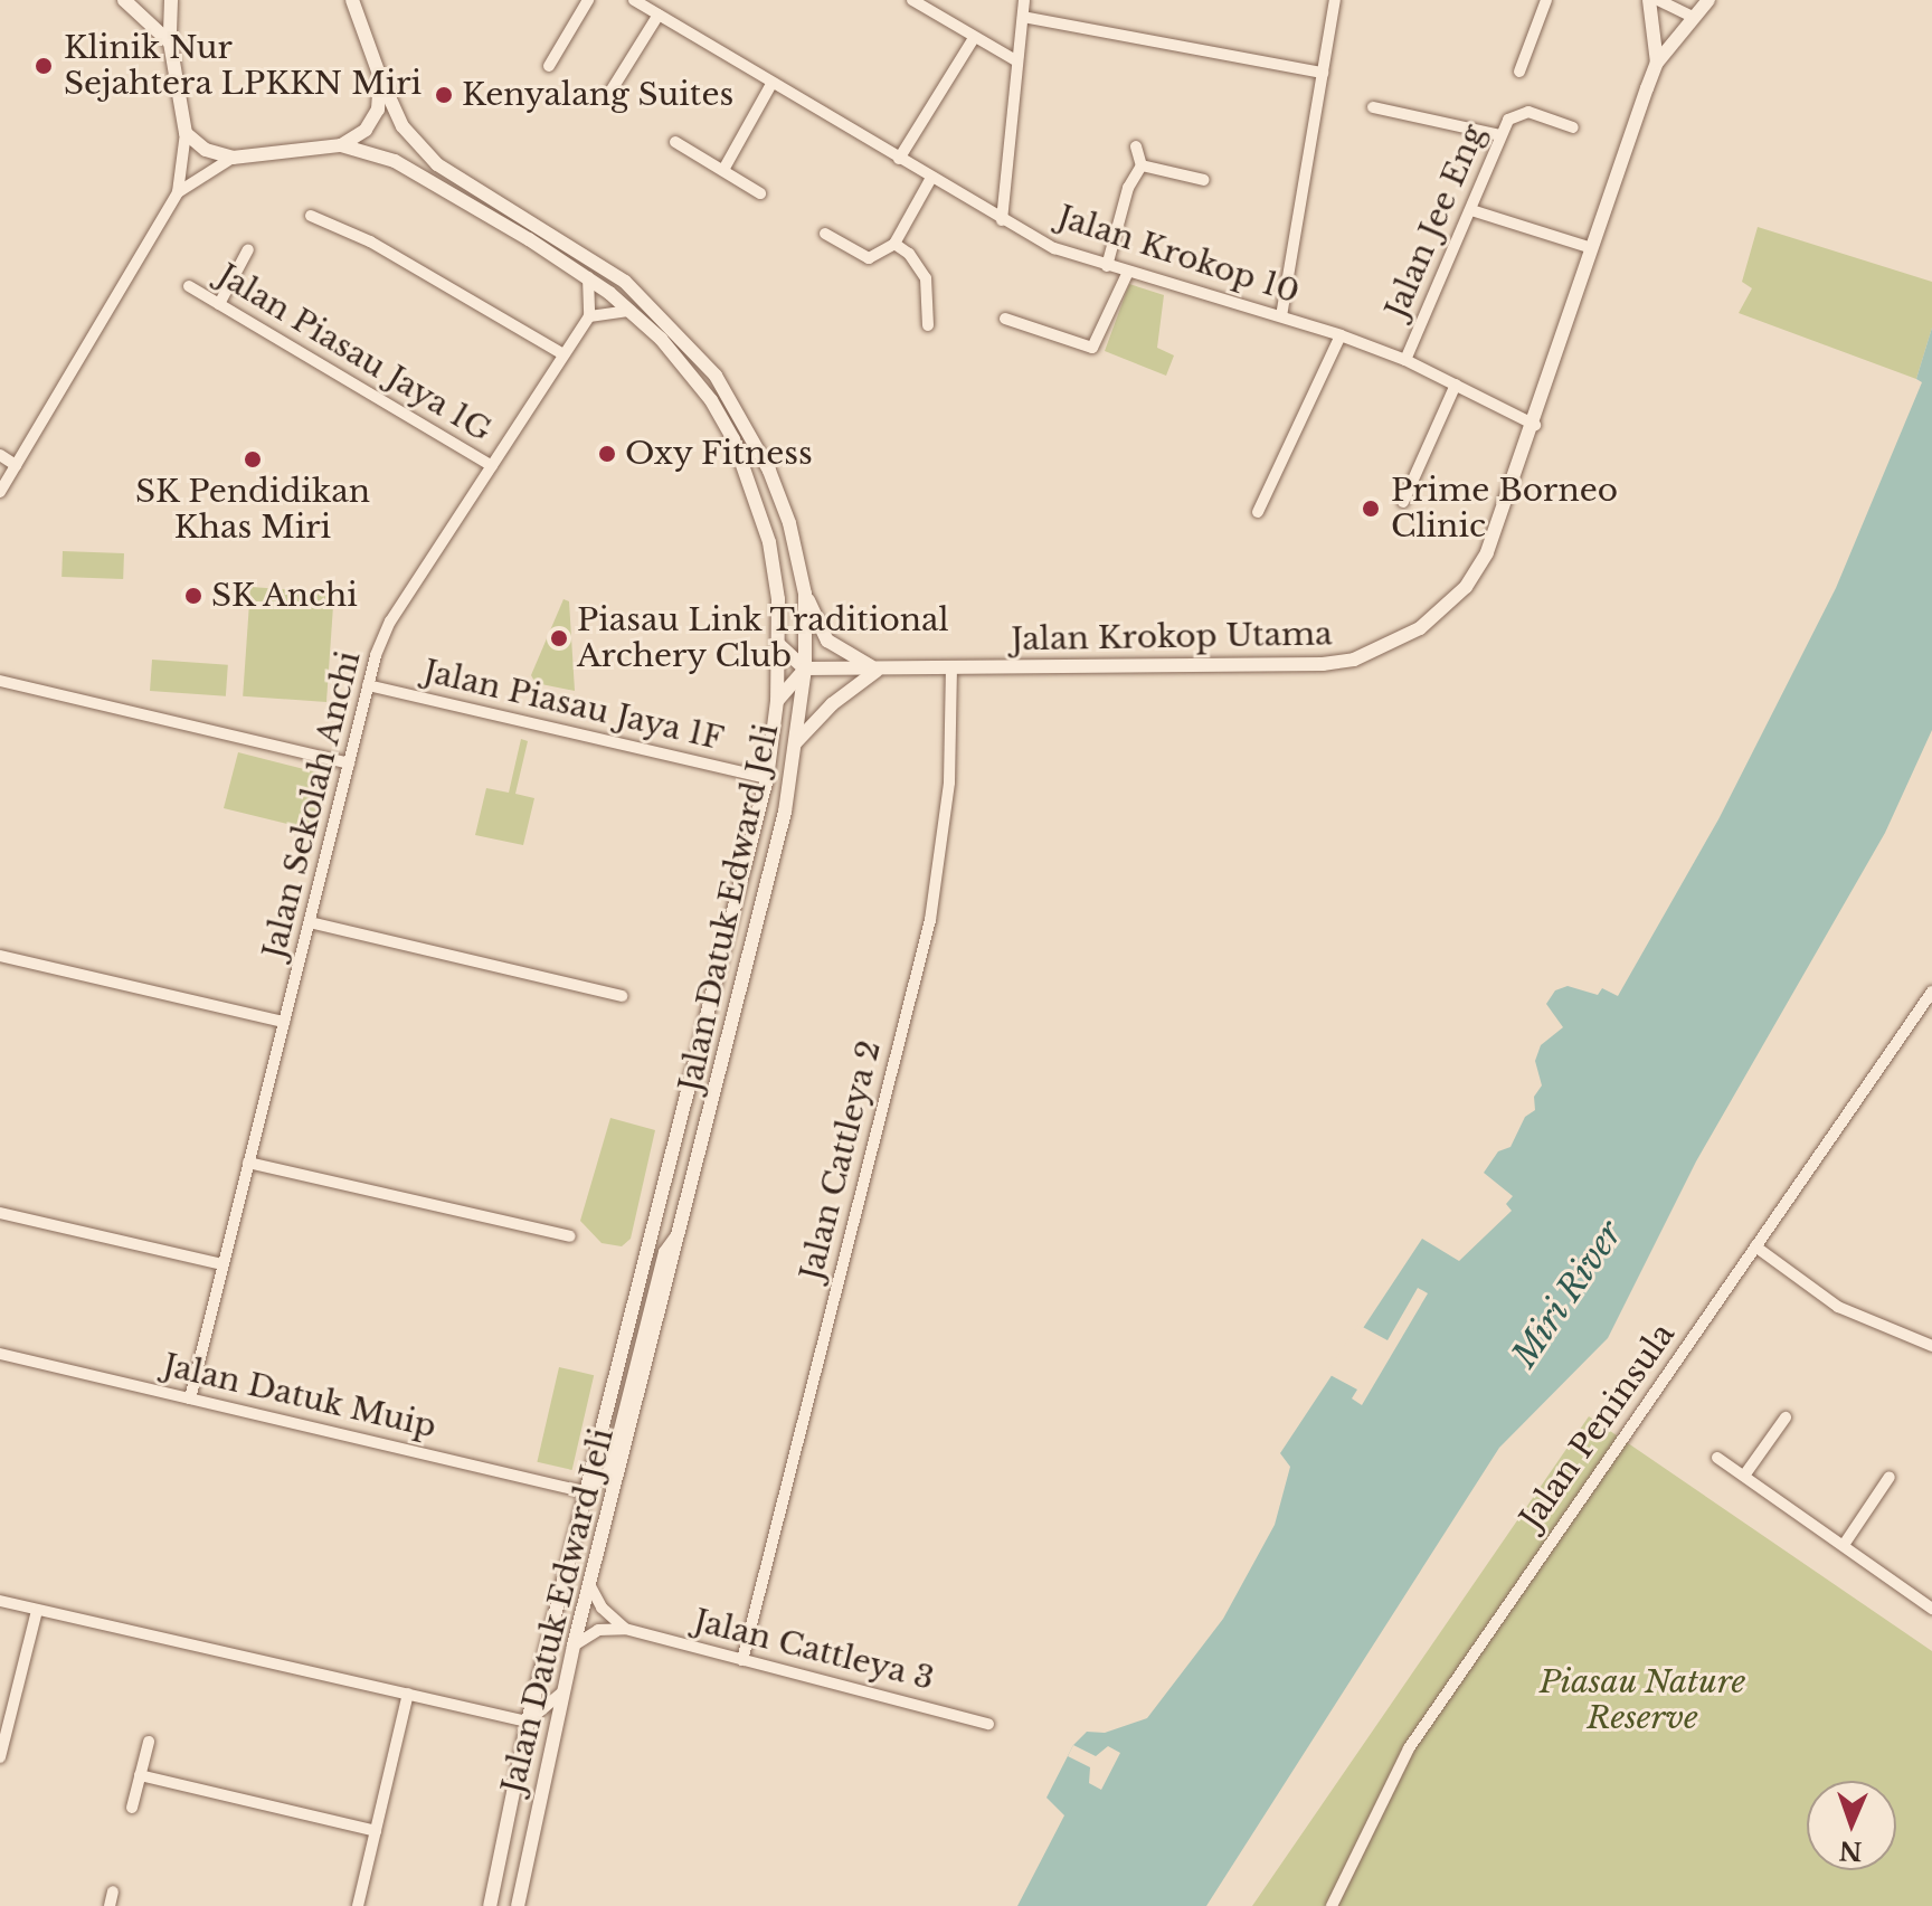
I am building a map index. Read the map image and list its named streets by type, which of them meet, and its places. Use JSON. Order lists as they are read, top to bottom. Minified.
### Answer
{"streets":{"street":["Jalan Jee Eng","Jalan Krokop 10","Jalan Piasau Jaya 1G","Jalan Krokop Utama","Jalan Piasau Jaya 1F","Jalan Sekolah Anchi","Jalan Datuk Edward Jeli","Jalan Cattleya 2","Jalan Datuk Muip","Jalan Peninsula","Jalan Cattleya 3"]},"crossings":[["Jalan Jee Eng","Jalan Krokop 10"],["Jalan Krokop 10","Jalan Krokop Utama"],["Jalan Piasau Jaya 1G","Jalan Sekolah Anchi"],["Jalan Krokop Utama","Jalan Datuk Edward Jeli"],["Jalan Krokop Utama","Jalan Cattleya 2"],["Jalan Piasau Jaya 1F","Jalan Sekolah Anchi"],["Jalan Piasau Jaya 1F","Jalan Datuk Edward Jeli"],["Jalan Sekolah Anchi","Jalan Datuk Muip"],["Jalan Datuk Edward Jeli","Jalan Datuk Muip"],["Jalan Datuk Edward Jeli","Jalan Cattleya 3"],["Jalan Cattleya 2","Jalan Cattleya 3"]],"water":["Miri River"],"parks":["Piasau Nature Reserve"],"places":["Klinik Nur Sejahtera LPKKN Miri","Kenyalang Suites","Oxy Fitness","SK Pendidikan Khas Miri","Prime Borneo Clinic","SK Anchi","Piasau Link Traditional Archery Club"],"north":"bottom"}
